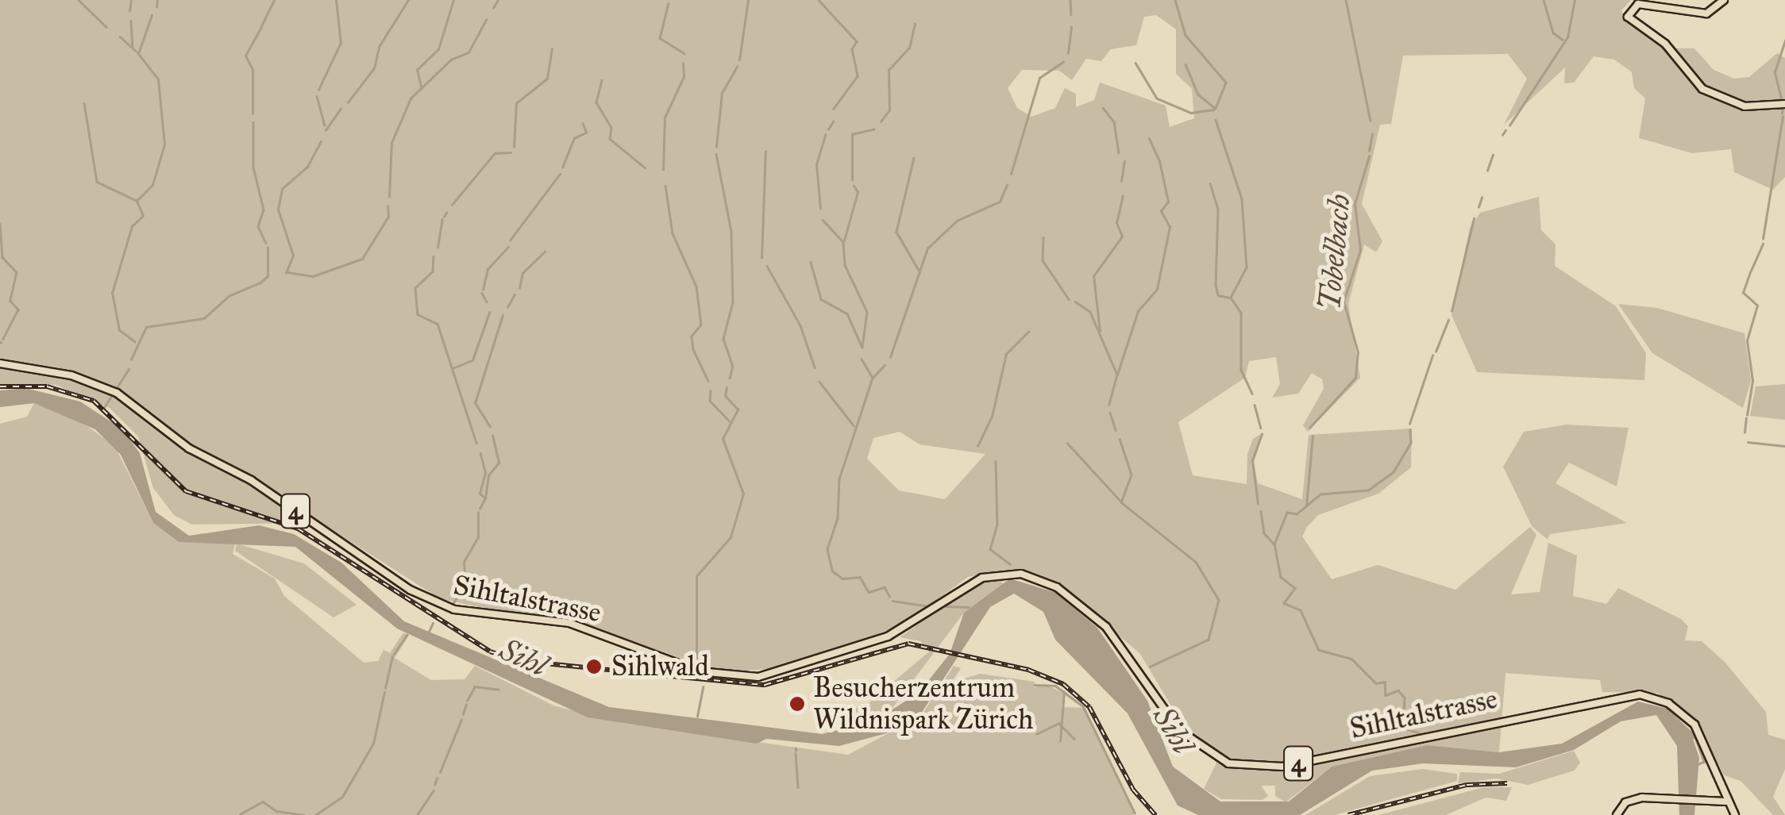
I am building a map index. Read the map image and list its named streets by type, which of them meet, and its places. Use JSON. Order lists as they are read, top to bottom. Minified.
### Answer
{"streets":{"main road":["4","Sihltalstrasse"]},"water":["Tobelbach","Sihl"],"places":["Sihlwald","Besucherzentrum Wildnispark Zürich"]}
